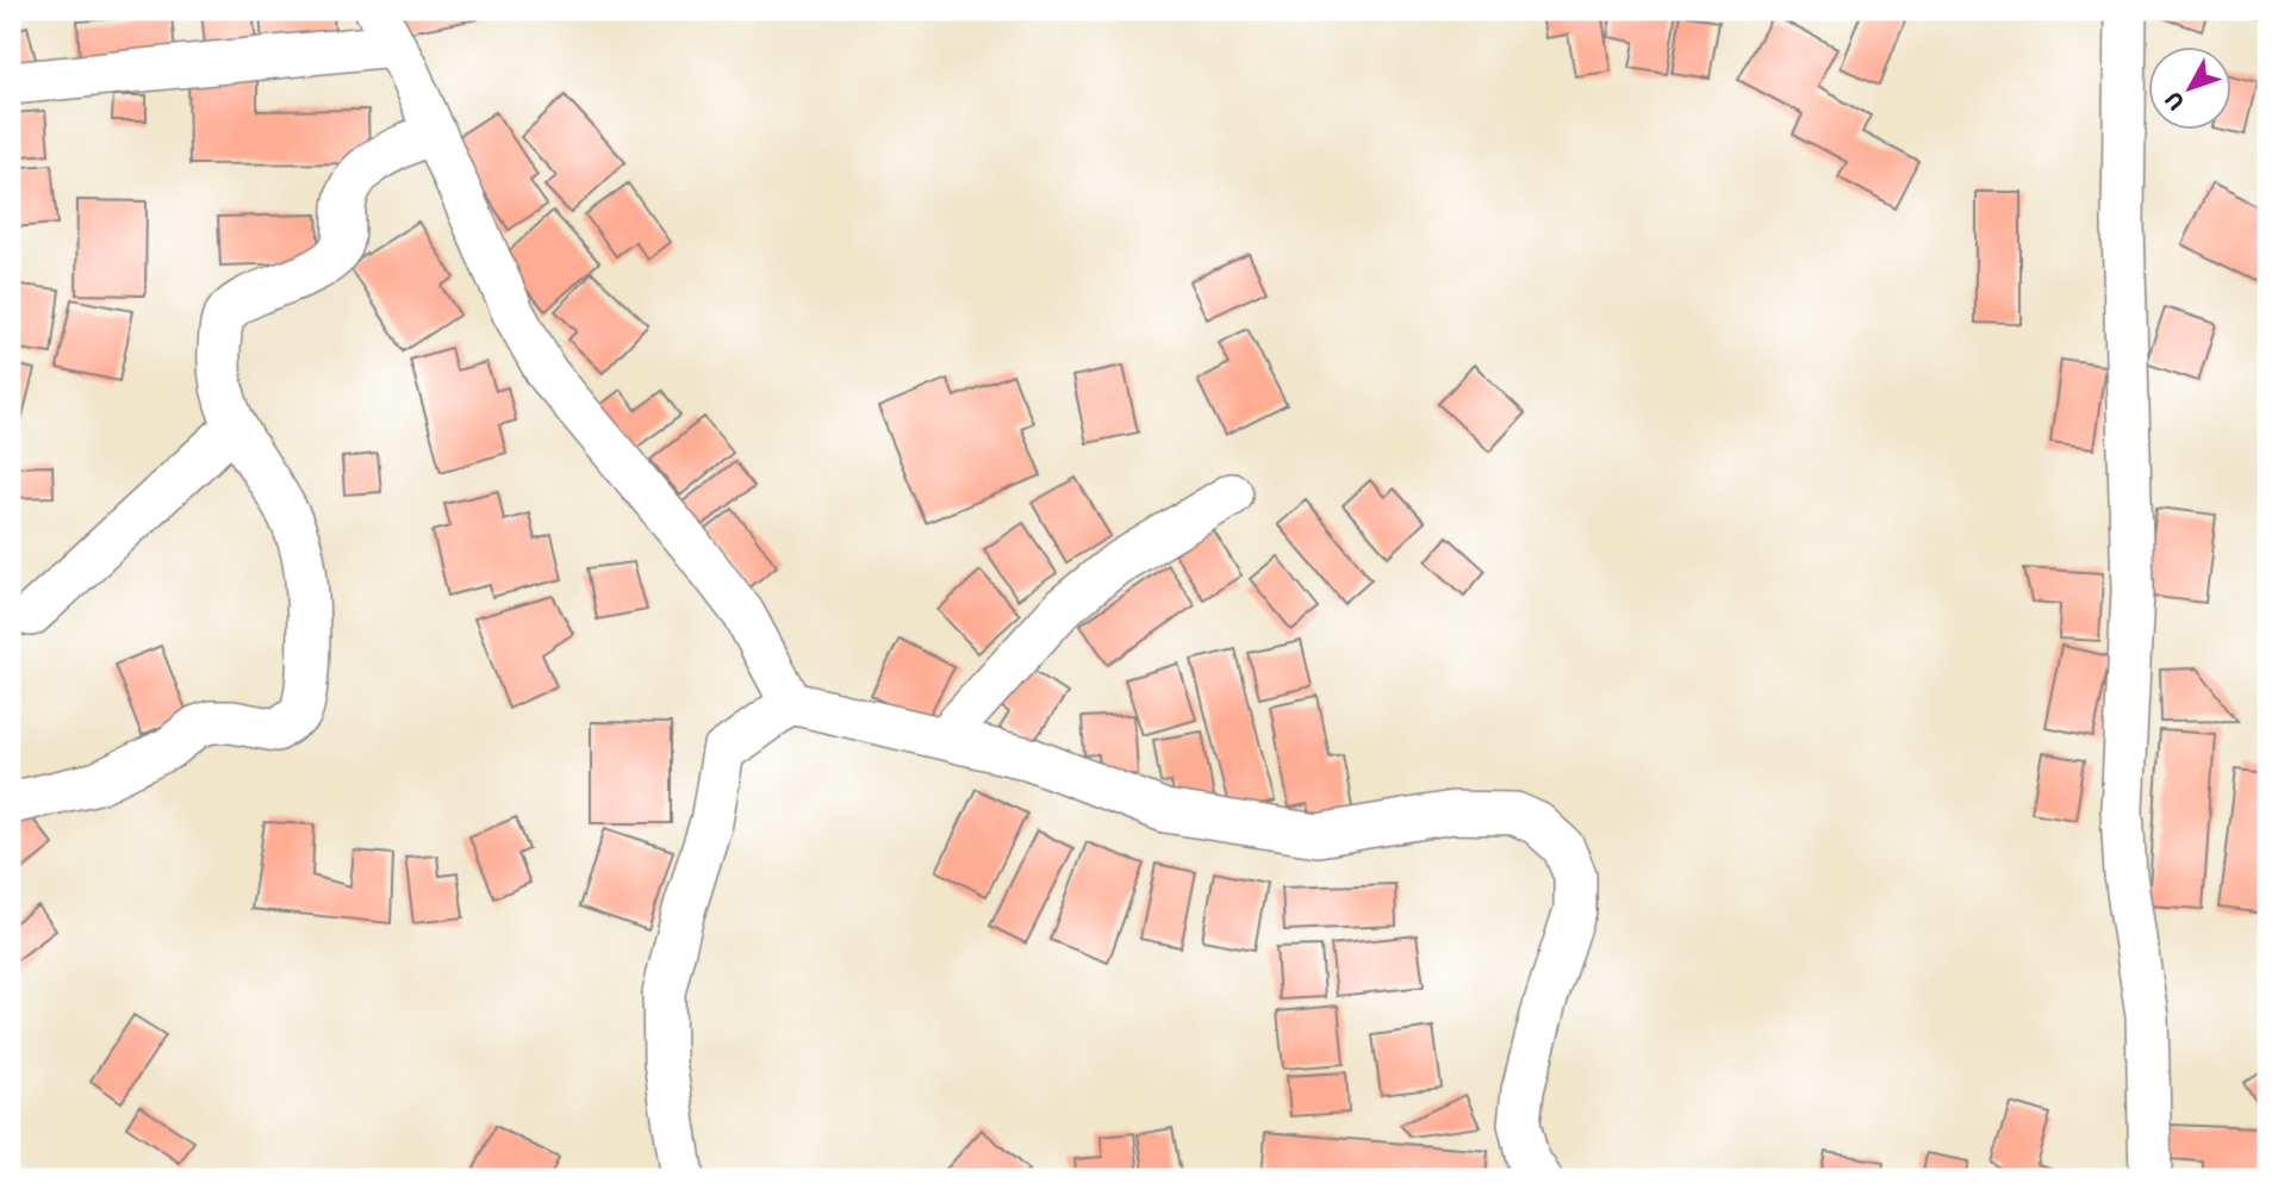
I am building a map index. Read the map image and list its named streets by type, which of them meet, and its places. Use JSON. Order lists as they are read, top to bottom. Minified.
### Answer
{"north":"bottom left"}
